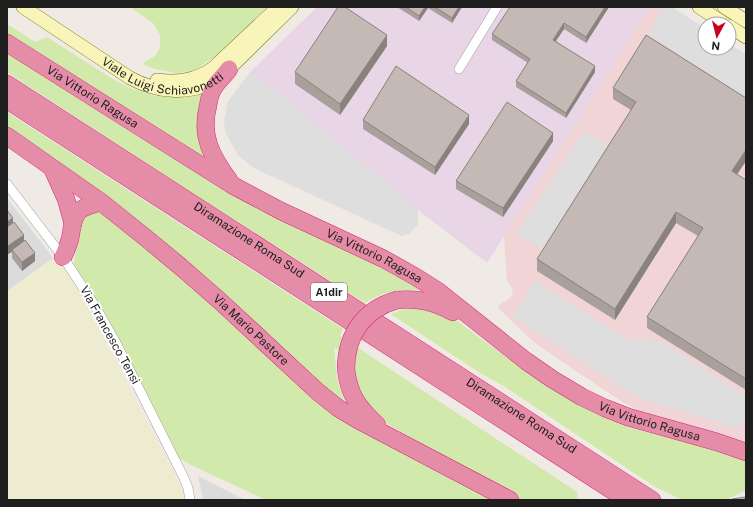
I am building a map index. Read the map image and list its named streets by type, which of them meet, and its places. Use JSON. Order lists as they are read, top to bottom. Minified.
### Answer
{"streets":{"highway":["Via Vittorio Ragusa","Diramazione Roma Sud","A1dir","Via Mario Pastore"],"street":["Viale Luigi Schiavonetti","Via Francesco Tensi"]},"north":"bottom"}
